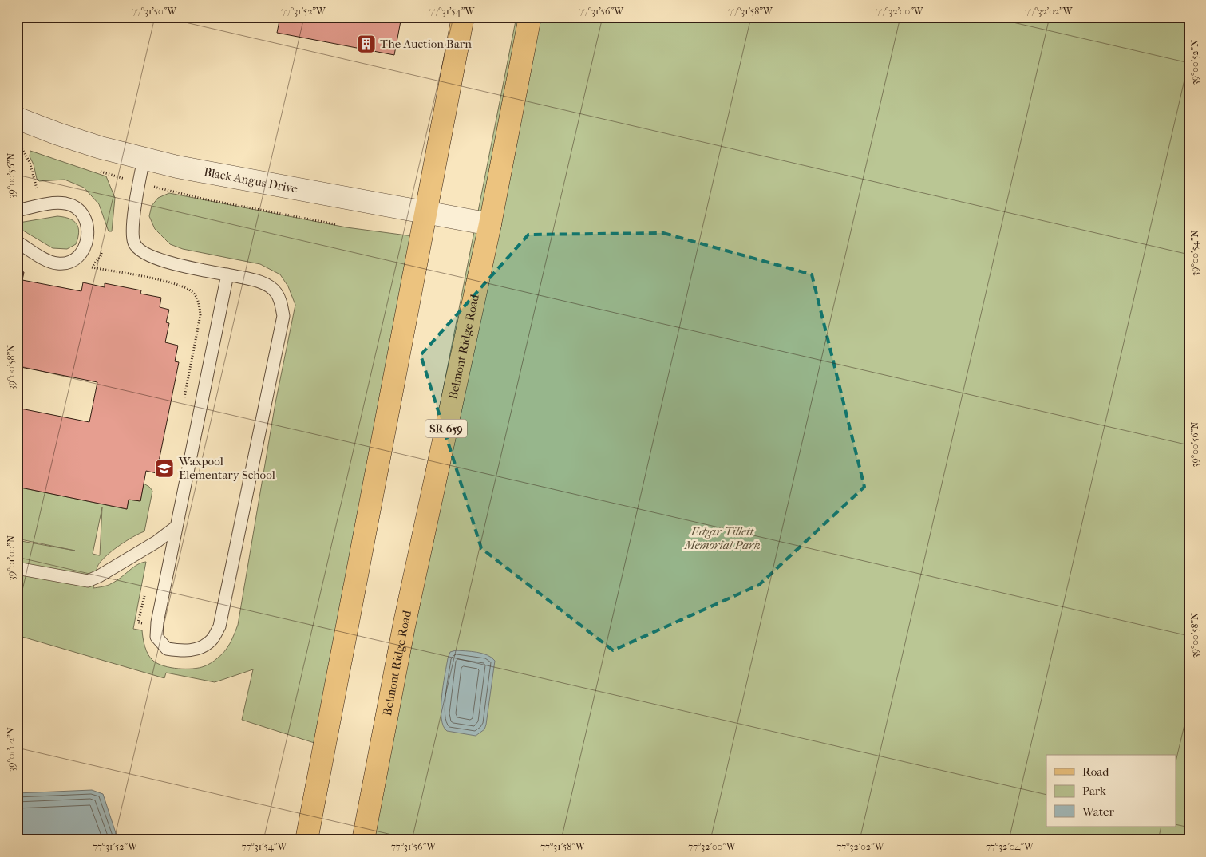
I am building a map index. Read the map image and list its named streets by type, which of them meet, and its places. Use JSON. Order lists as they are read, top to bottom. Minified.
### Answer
{"streets":{"main road":["Belmont Ridge Road","SR 659"],"street":["Black Angus Drive"]},"crossings":[["Black Angus Drive","Belmont Ridge Road"]],"parks":["Edgar Tillett Memorial Park"],"places":{"building":["The Auction Barn"],"school or university":["Waxpool Elementary School"]},"legend":["Road","Park","Water"],"coordinates":["77°31'50\"W","77°31'52\"W","77°31'54\"W","77°31'56\"W","77°31'58\"W","77°32'00\"W","77°32'02\"W","39°00'52\"N","39°00'56\"N","39°00'54\"N","39°00'58\"N","39°01'00\"N","39°01'02\"N","77°32'04\"W"]}
